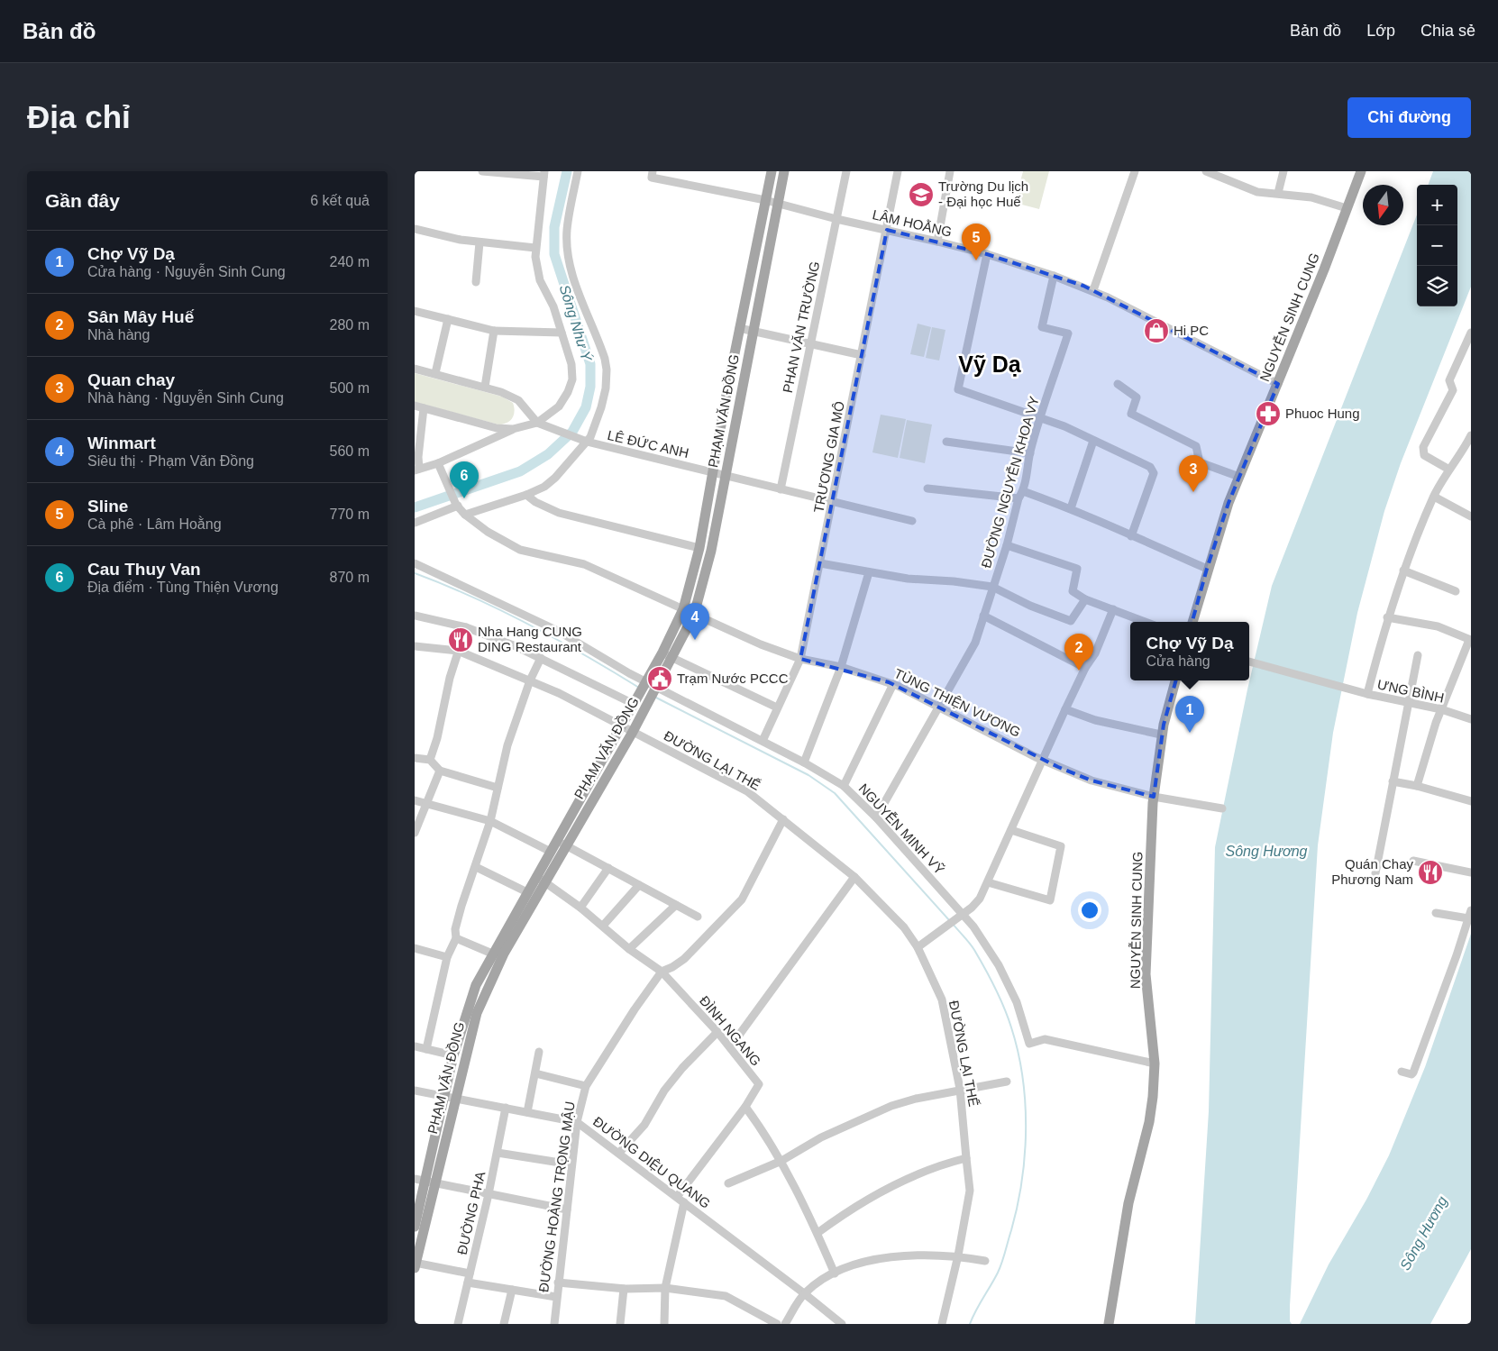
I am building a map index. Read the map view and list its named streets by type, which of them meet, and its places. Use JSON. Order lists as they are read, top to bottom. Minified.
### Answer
{"streets":{"main road":["NGUYỄN SINH CUNG","PHẠM VĂN ĐỒNG"],"street":["LÂM HOẰNG","PHAN VĂN TRƯỜNG","LÊ ĐỨC ANH","TRƯƠNG GIA MÔ","ĐƯỜNG NGUYỄN KHOA VY","ƯNG BÌNH","TÙNG THIỆN VƯƠNG","ĐƯỜNG LẠI THẾ","NGUYỄN MINH VỸ","ĐÌNH NGANG","ĐƯỜNG DIỆU QUANG","ĐƯỜNG HOÀNG TRỌNG MẬU","ĐƯỜNG PHA"]},"crossings":[["LÂM HOẰNG","NGUYỄN SINH CUNG"],["LÂM HOẰNG","PHAN VĂN TRƯỜNG"],["LÂM HOẰNG","PHẠM VĂN ĐỒNG"],["LÂM HOẰNG","TRƯƠNG GIA MÔ"],["LÂM HOẰNG","ĐƯỜNG NGUYỄN KHOA VY"],["NGUYỄN SINH CUNG","TÙNG THIỆN VƯƠNG"],["NGUYỄN SINH CUNG","NGUYỄN MINH VỸ"],["PHAN VĂN TRƯỜNG","LÊ ĐỨC ANH"],["PHẠM VĂN ĐỒNG","LÊ ĐỨC ANH"],["PHẠM VĂN ĐỒNG","TÙNG THIỆN VƯƠNG"],["PHẠM VĂN ĐỒNG","ĐƯỜNG LẠI THẾ"],["PHẠM VĂN ĐỒNG","NGUYỄN MINH VỸ"],["PHẠM VĂN ĐỒNG","ĐÌNH NGANG"],["PHẠM VĂN ĐỒNG","ĐƯỜNG DIỆU QUANG"],["LÊ ĐỨC ANH","TRƯƠNG GIA MÔ"],["TRƯƠNG GIA MÔ","TÙNG THIỆN VƯƠNG"],["TRƯƠNG GIA MÔ","NGUYỄN MINH VỸ"],["ĐƯỜNG NGUYỄN KHOA VY","TÙNG THIỆN VƯƠNG"],["ĐƯỜNG NGUYỄN KHOA VY","NGUYỄN MINH VỸ"],["ĐƯỜNG LẠI THẾ","ĐƯỜNG HOÀNG TRỌNG MẬU"],["ĐÌNH NGANG","ĐƯỜNG HOÀNG TRỌNG MẬU"],["ĐƯỜNG DIỆU QUANG","ĐƯỜNG HOÀNG TRỌNG MẬU"],["ĐƯỜNG DIỆU QUANG","ĐƯỜNG PHA"]],"districts":["Vỹ Dạ"],"water":["Sông Như Ý","Sông Hương"],"places":{"school or university":["Trường Du lịch - Đại học Huế"],"shop":["Hi PC"],"pharmacy":["Phuoc Hung"],"restaurant":["Nha Hang CUNG DING Restaurant","Quán Chay Phương Nam"],"public building":["Trạm Nước PCCC"]},"north":"bottom","page":{"header":"Bản đồ","nav":["Bản đồ","Lớp","Chia sẻ"],"buttons":"Chỉ đường","title":"Địa chỉ","heading":["Gần đây","6 kết quả"],"map_buttons":["+","−"],"pins":["5","3","6","4","2","1"],"list":[{"mark":"1","name":"Chợ Vỹ Dạ","note":"Cửa hàng · Nguyễn Sinh Cung","value":"240 m"},{"mark":"2","name":"Sân Mây Huế","note":"Nhà hàng","value":"280 m"},{"mark":"3","name":"Quan chay","note":"Nhà hàng · Nguyễn Sinh Cung","value":"500 m"},{"mark":"4","name":"Winmart","note":"Siêu thị · Phạm Văn Đồng","value":"560 m"},{"mark":"5","name":"Sline","note":"Cà phê · Lâm Hoằng","value":"770 m"},{"mark":"6","name":"Cau Thuy Van","note":"Địa điểm · Tùng Thiện Vương","value":"870 m"}],"popup":["Chợ Vỹ Dạ","Cửa hàng"]}}
